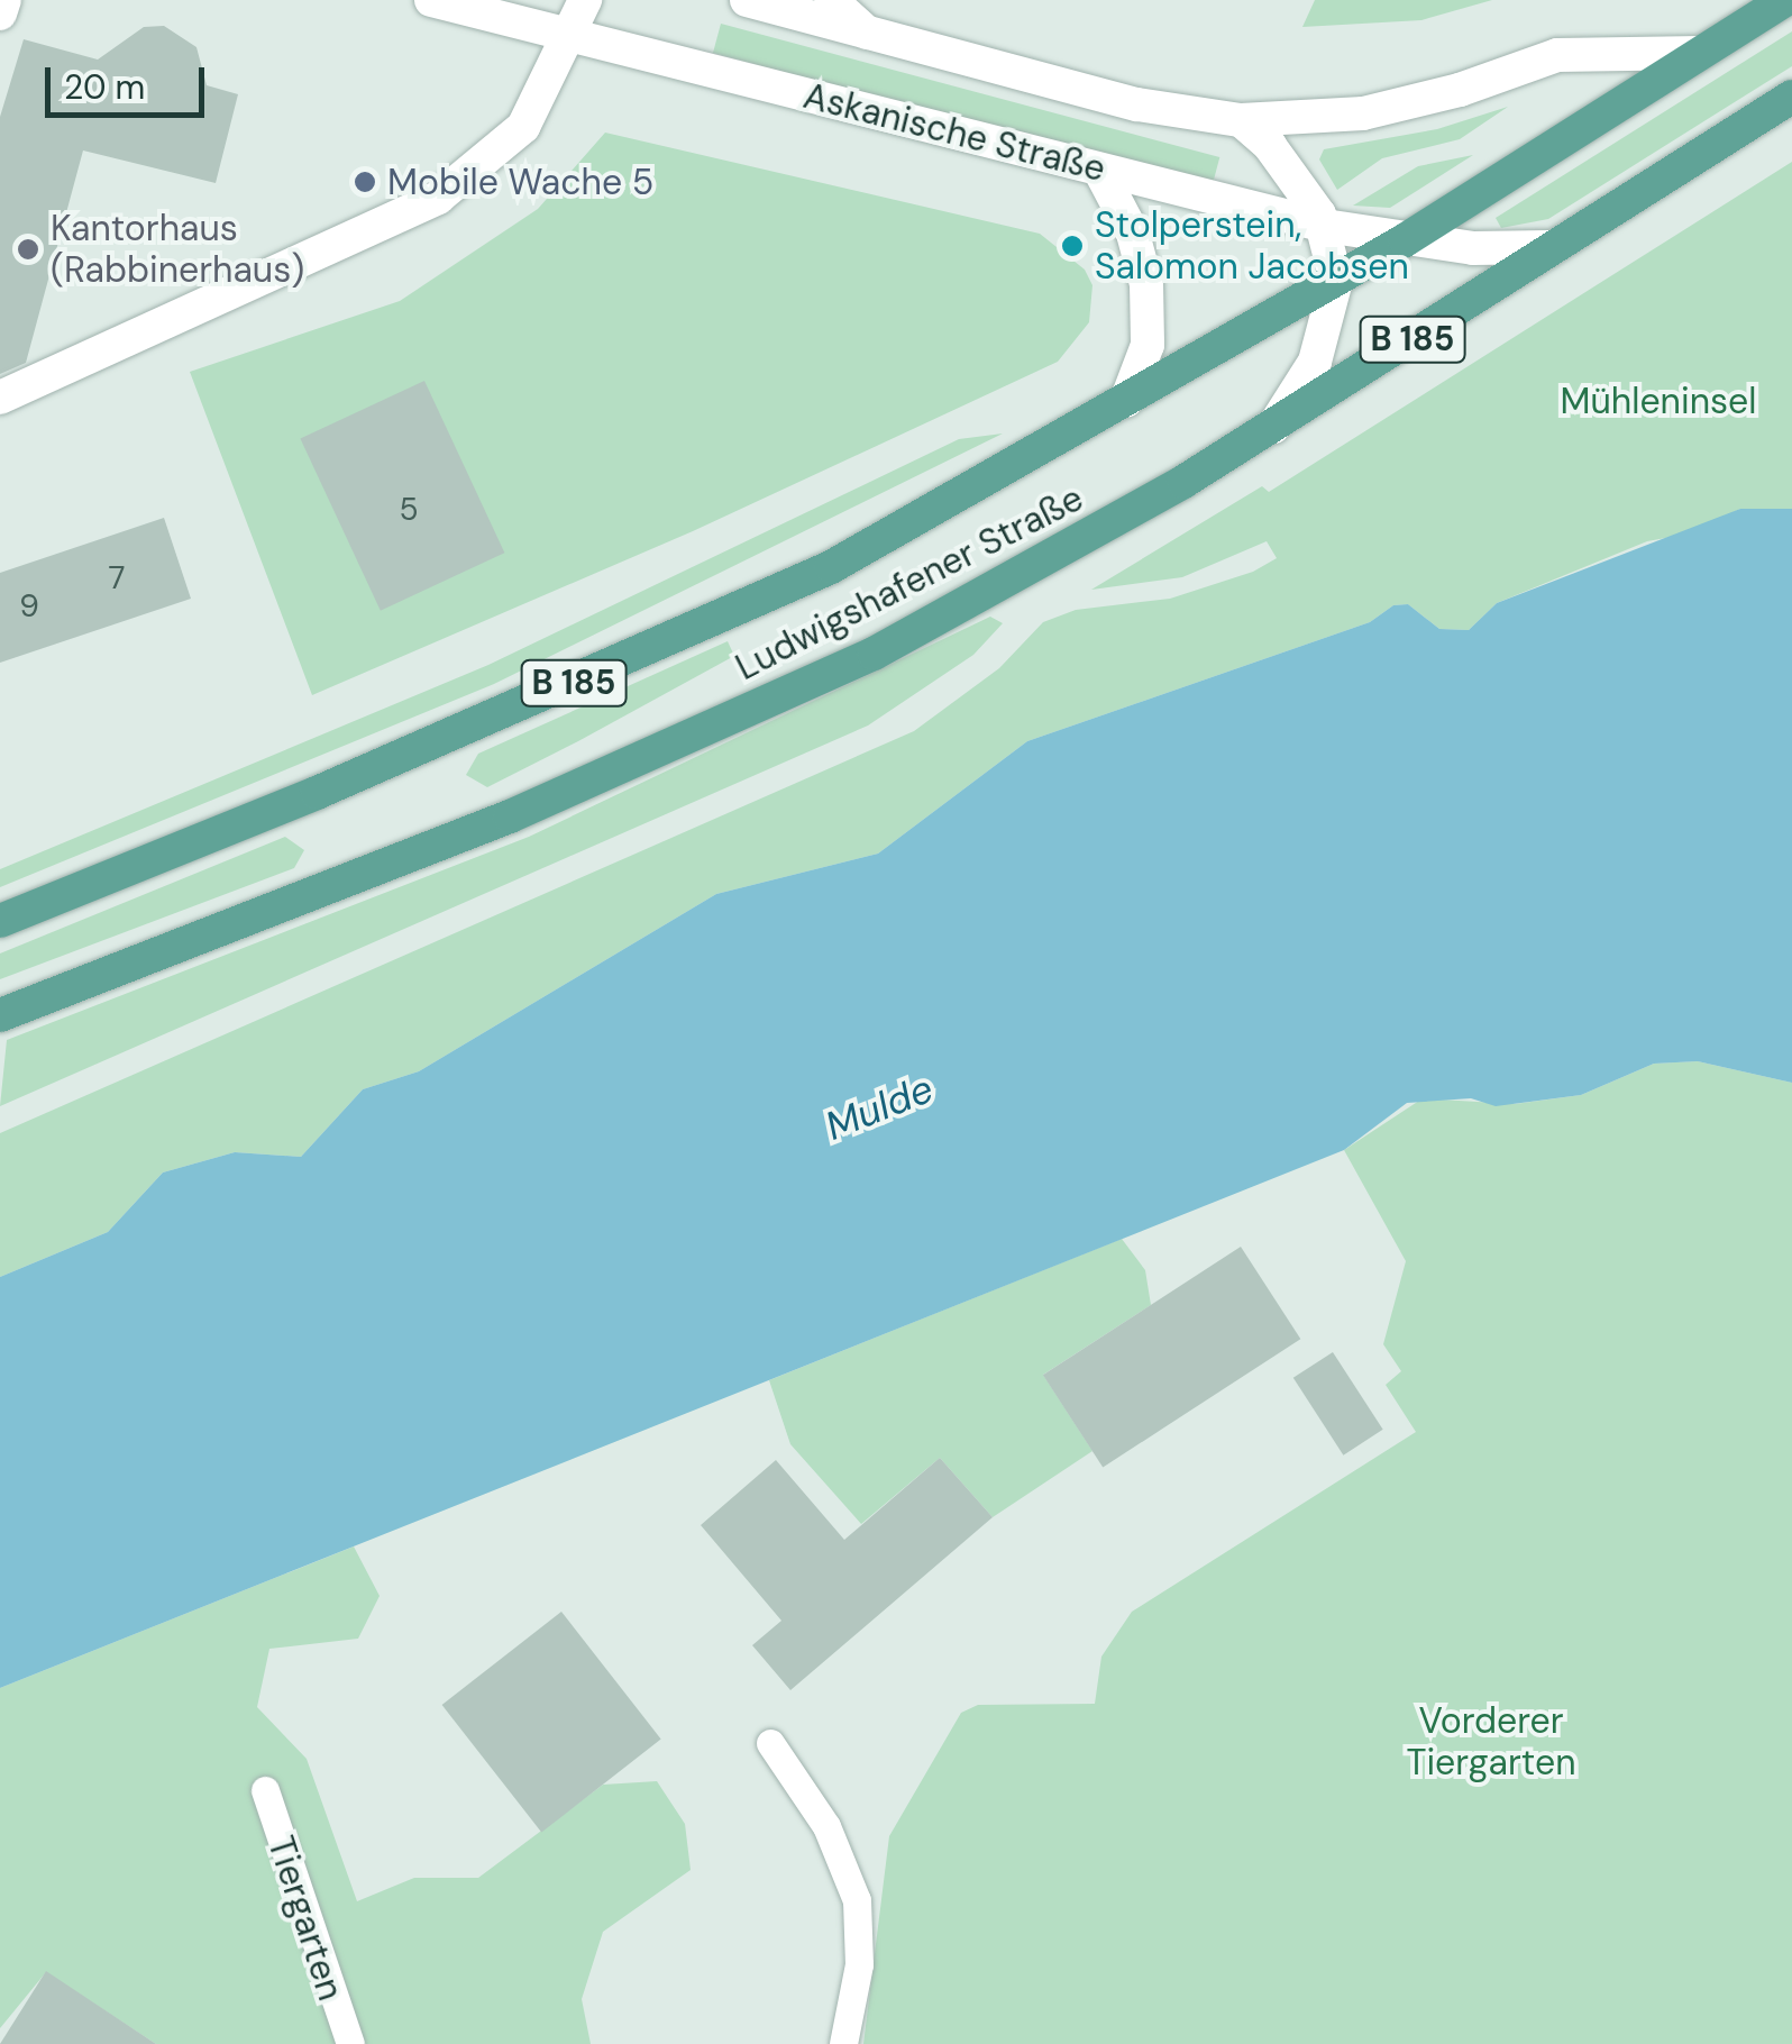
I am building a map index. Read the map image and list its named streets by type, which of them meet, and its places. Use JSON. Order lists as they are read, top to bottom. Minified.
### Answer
{"streets":{"main road":["Askanische Straße","B 185","Ludwigshafener Straße"],"lane":["Tiergarten"]},"crossings":[["Askanische Straße","Ludwigshafener Straße"]],"water":["Mulde"],"parks":["Mühleninsel","Vorderer Tiergarten"],"places":["Mobile Wache 5","Stolperstein, Salomon Jacobsen","Kantorhaus (Rabbinerhaus)"],"house_numbers":["5","7","9"],"scale_bar":"20 m"}
